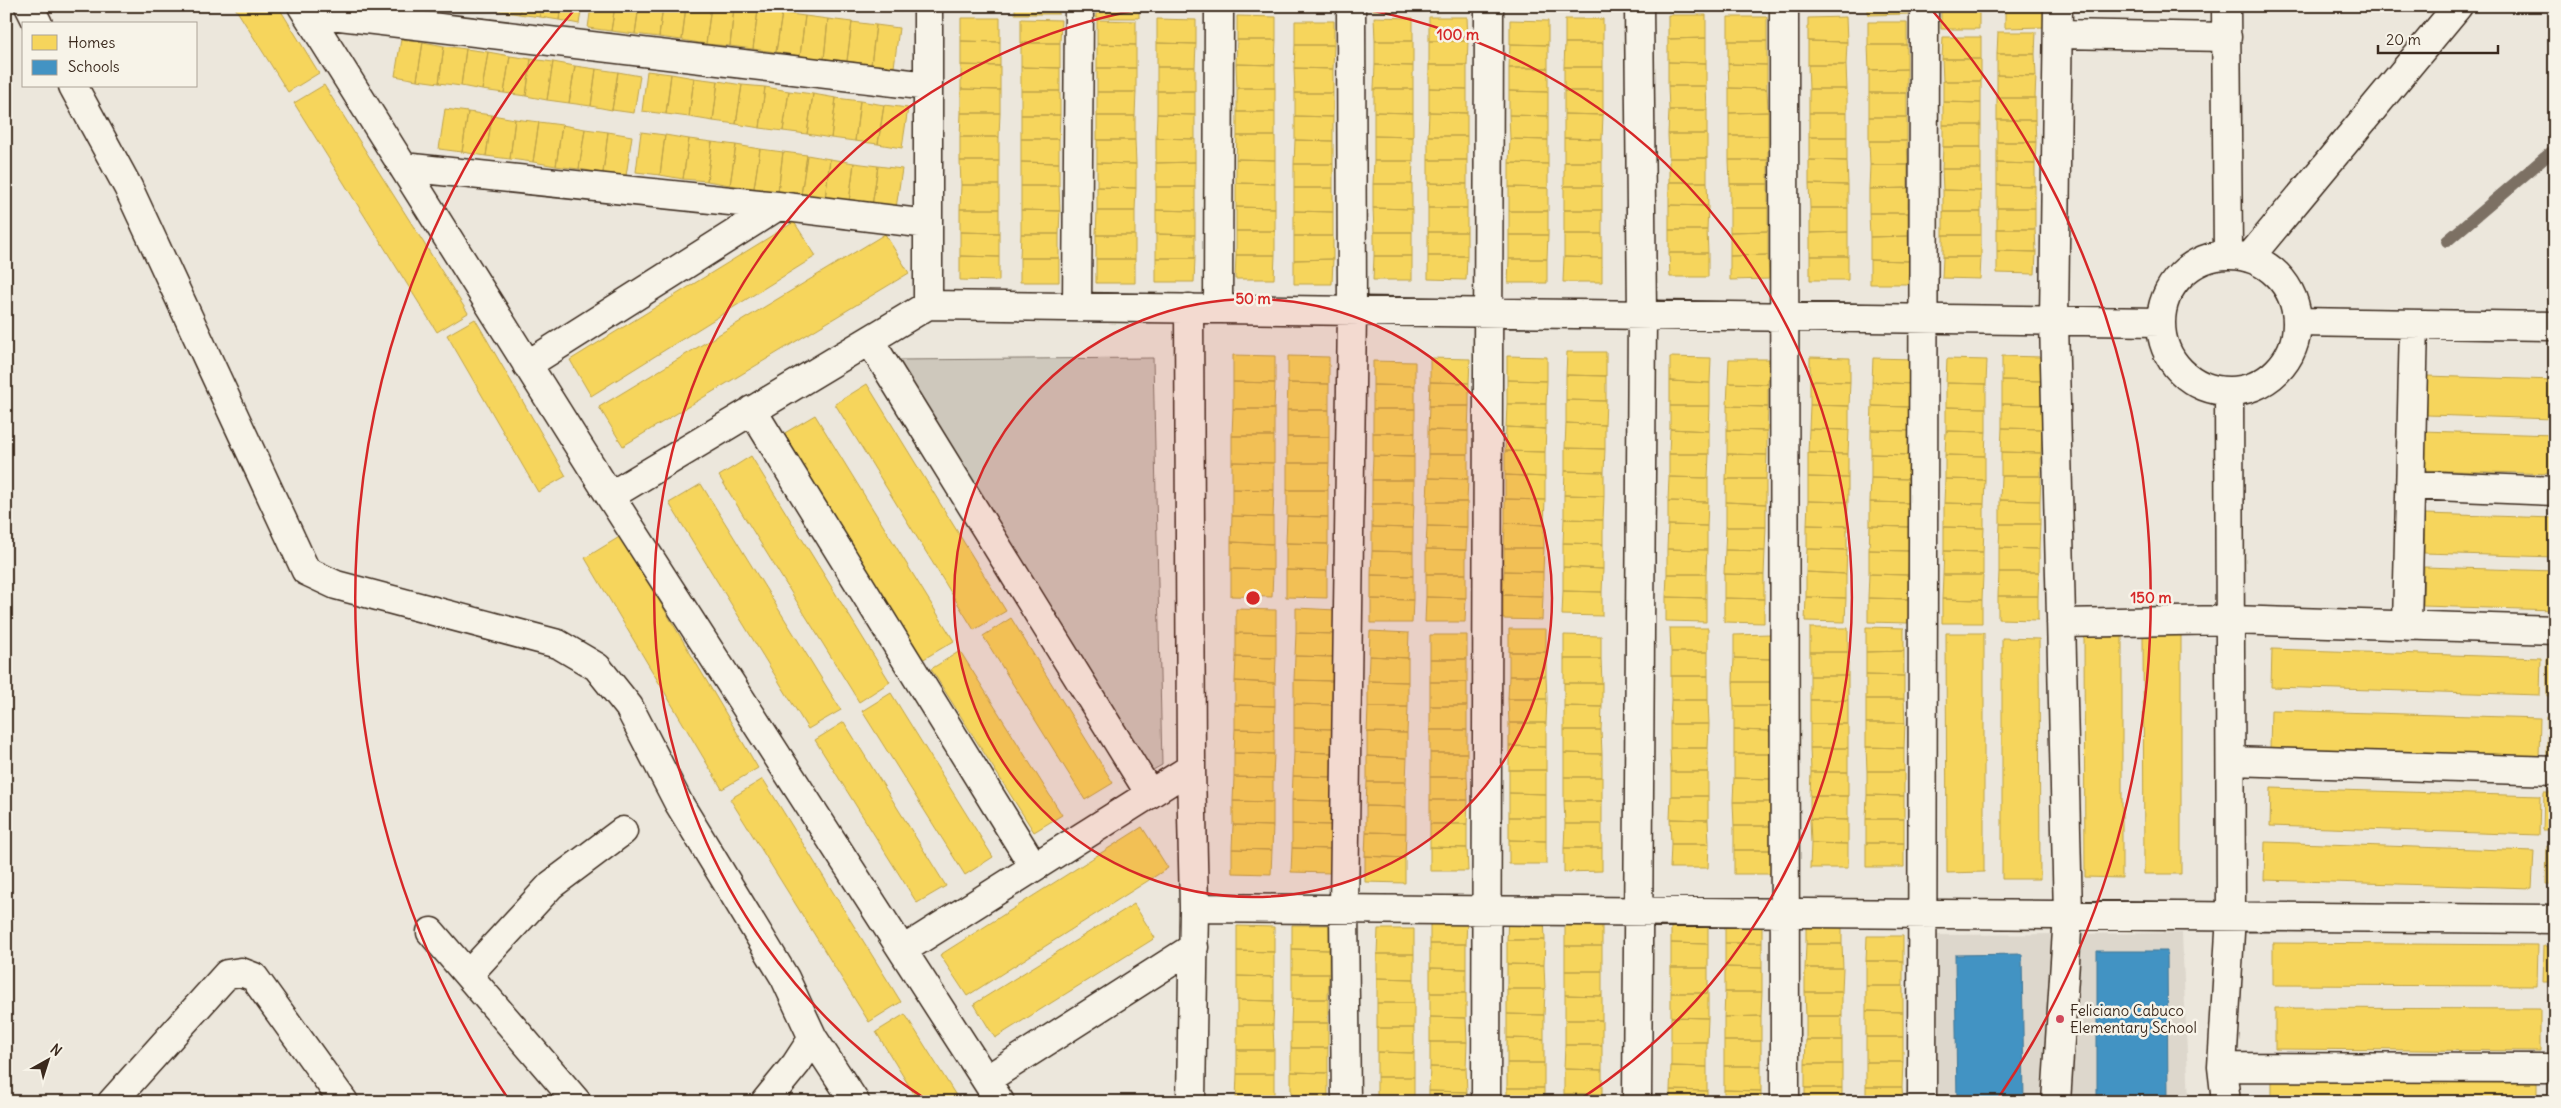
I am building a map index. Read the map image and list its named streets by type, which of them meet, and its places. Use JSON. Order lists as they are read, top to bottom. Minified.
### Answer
{"places":["Feliciano Cabuco Elementary School"],"legend":["Homes","Schools"],"scale_bar":"20 m","north":"top right","rings":["100 m","50 m","150 m"]}
